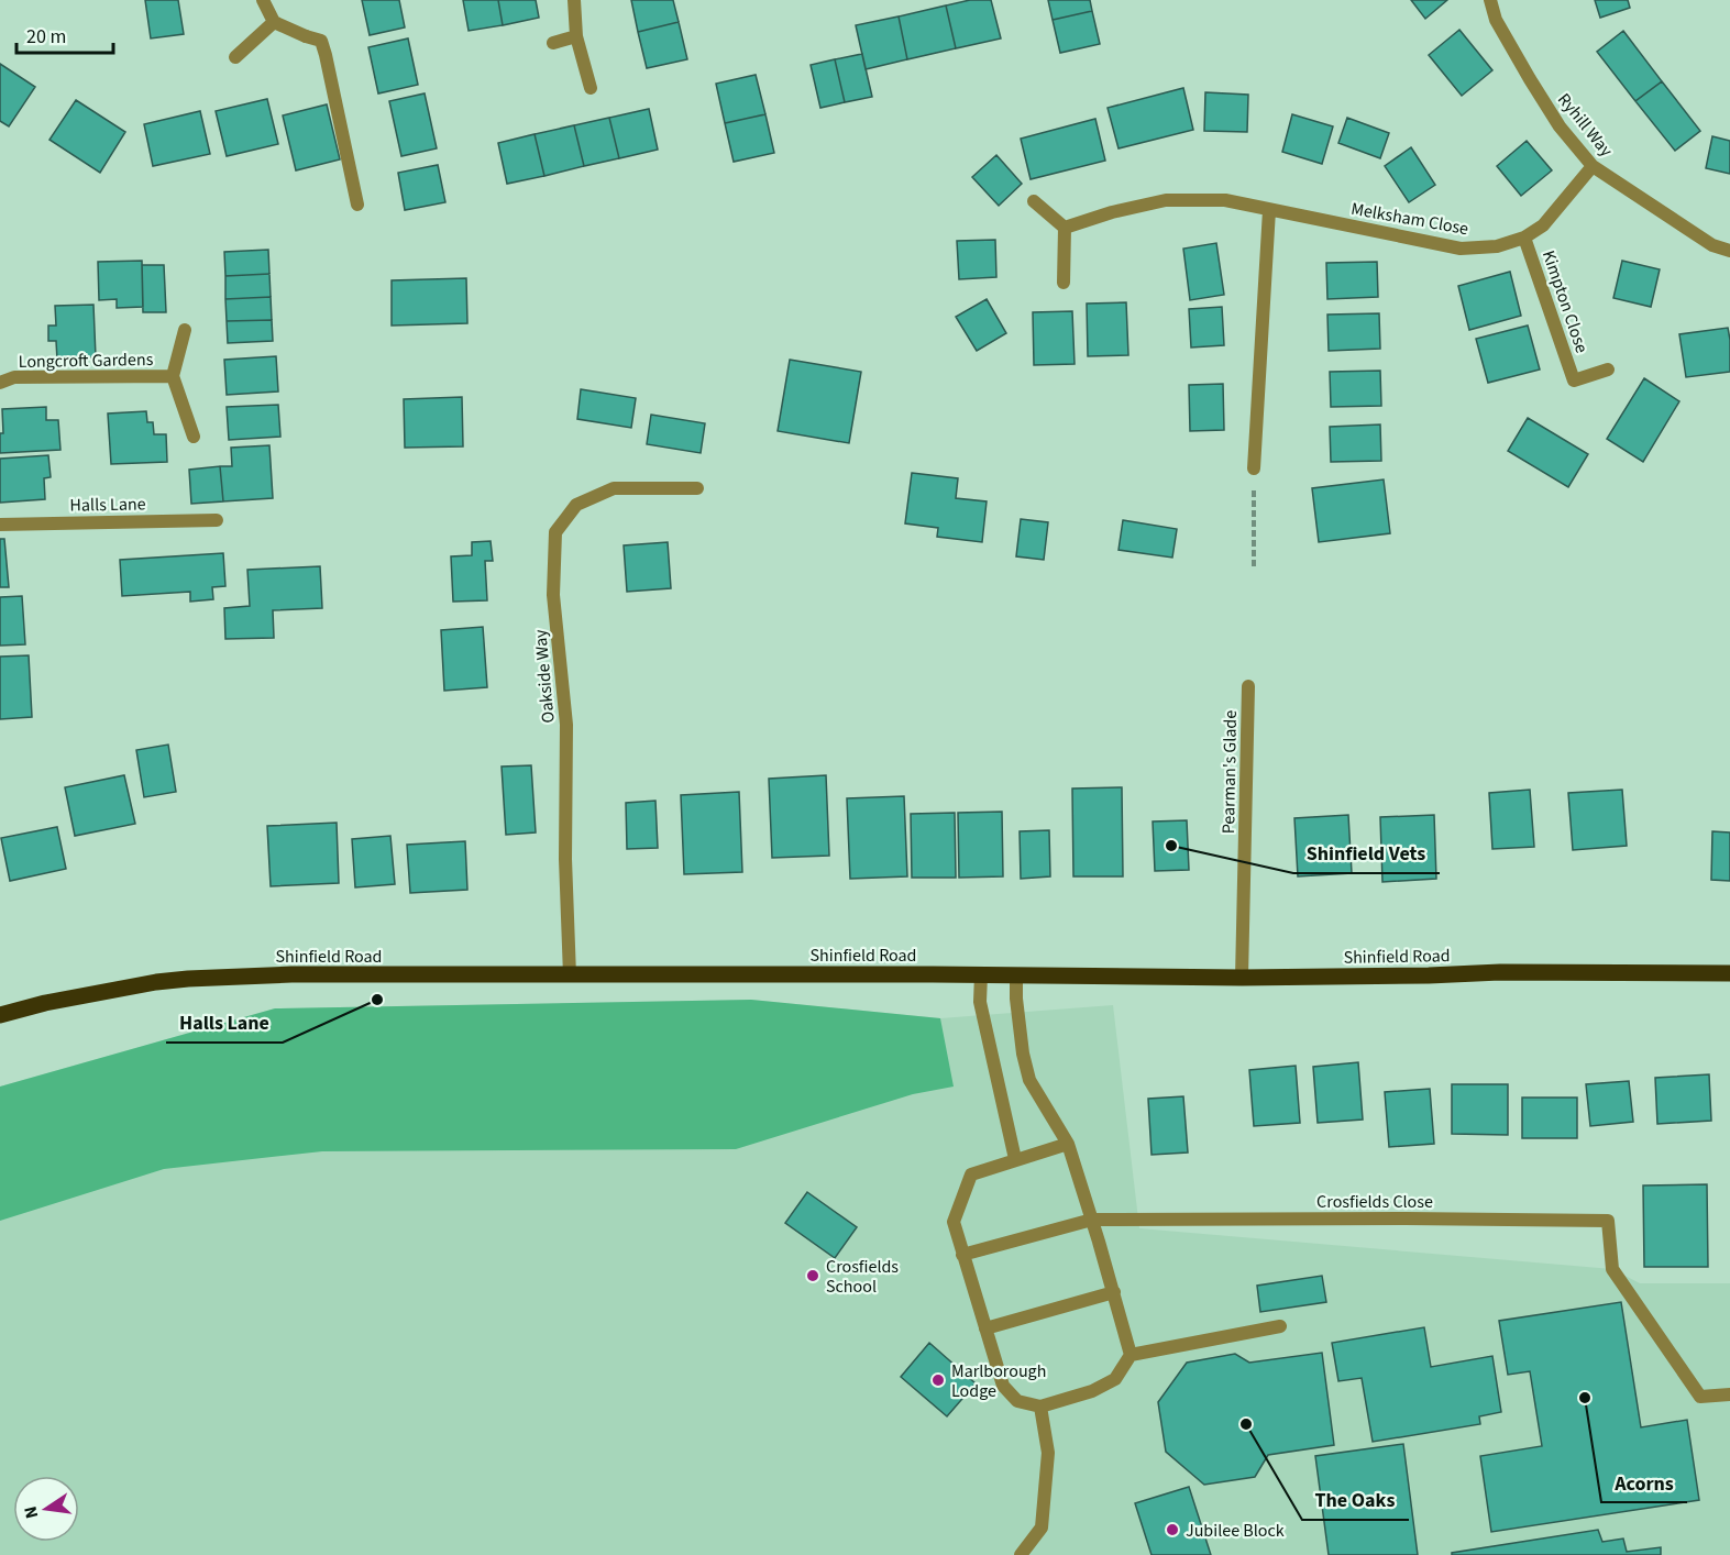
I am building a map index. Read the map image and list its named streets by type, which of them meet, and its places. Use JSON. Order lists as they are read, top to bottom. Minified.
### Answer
{"streets":{"main road":["Shinfield Road"],"street":["Ryhill Way","Melksham Close","Kimpton Close","Longcroft Gardens","Halls Lane","Oakside Way","Pearman's Glade","Crosfields Close"]},"crossings":[["Ryhill Way","Melksham Close"],["Melksham Close","Kimpton Close"],["Oakside Way","Shinfield Road"],["Pearman's Glade","Shinfield Road"]],"places":["Shinfield Vets","Halls Lane","Crosfields School","Marlborough Lodge","Acorns","The Oaks","Jubilee Block"],"scale_bar":"20 m","north":"left"}
